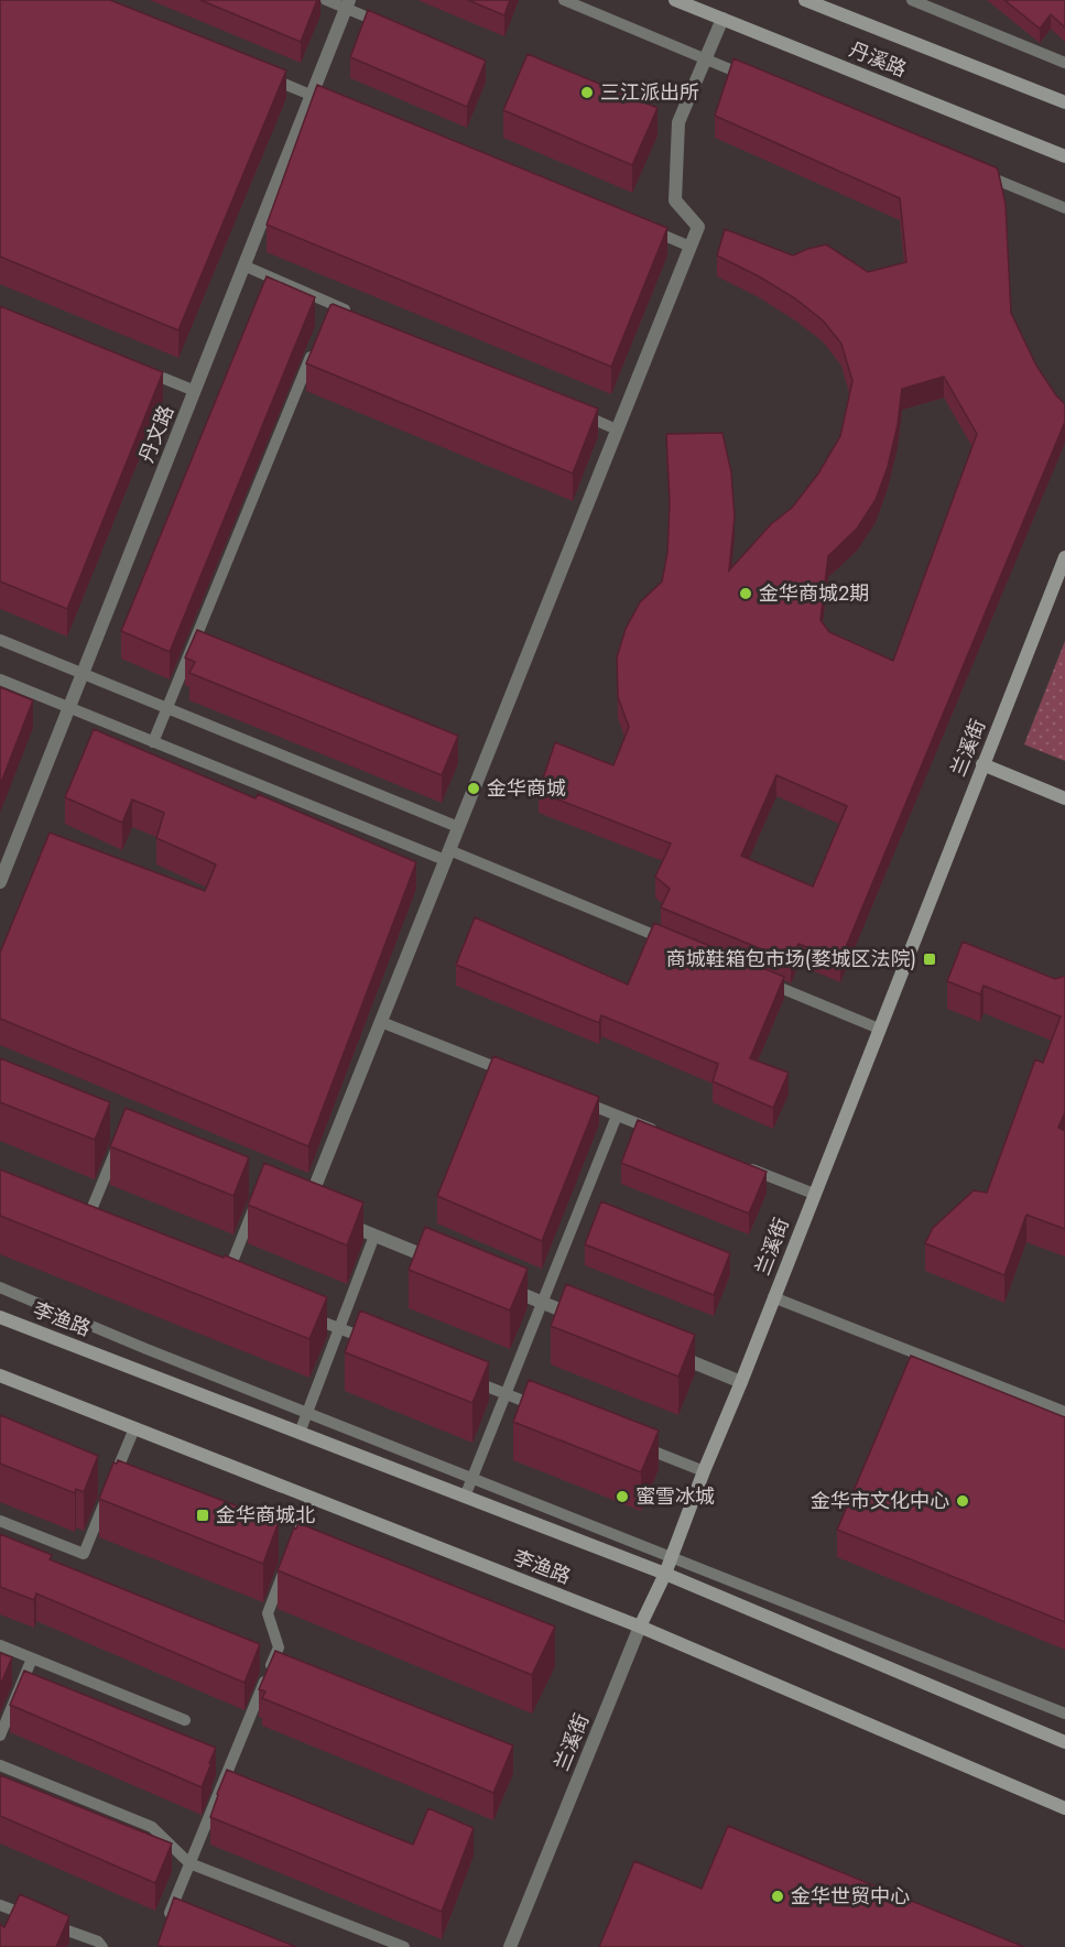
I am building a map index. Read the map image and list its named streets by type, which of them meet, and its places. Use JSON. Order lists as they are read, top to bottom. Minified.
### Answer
{"streets":{"main road":["丹溪路","兰溪街","李渔路"],"street":["丹文路"]},"crossings":[["兰溪街","李渔路"]],"places":{"other":["三江派出所","金华商城2期","金华商城","蜜雪冰城","金华市文化中心","金华世贸中心"],"transit":["商城鞋箱包市场(婺城区法院)","金华商城北"]}}
